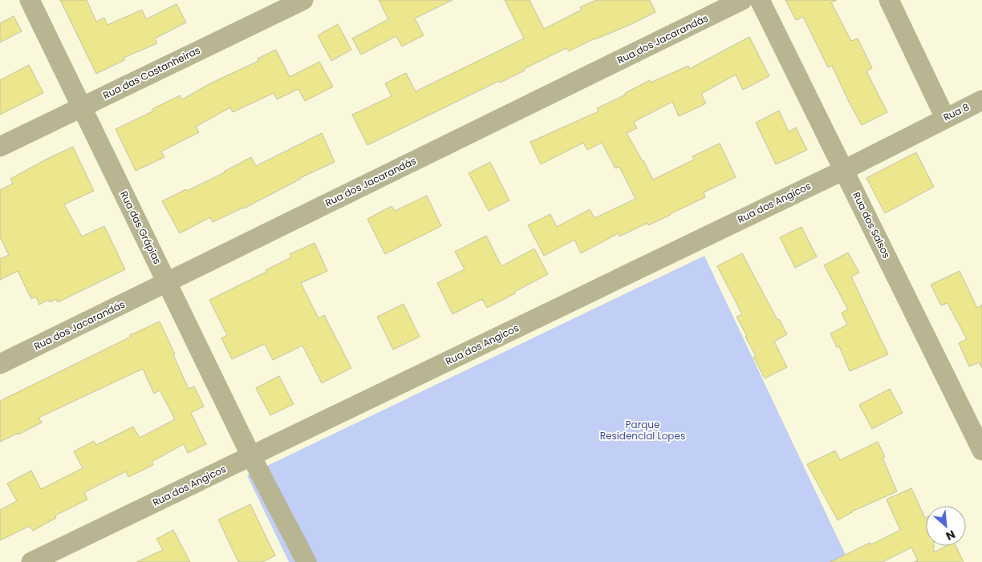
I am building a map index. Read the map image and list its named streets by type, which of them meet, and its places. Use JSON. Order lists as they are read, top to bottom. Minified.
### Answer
{"streets":{"street":["Rua dos Jacarandás","Rua das Castanheiras","Rua 8","Rua dos Angicos","Rua dos Salsos","Rua das Grápias"]},"crossings":[["Rua dos Jacarandás","Rua das Grápias"],["Rua das Castanheiras","Rua das Grápias"],["Rua 8","Rua dos Angicos"],["Rua dos Angicos","Rua dos Salsos"],["Rua dos Angicos","Rua das Grápias"]],"parks":["Parque Residencial Lopes"],"north":"bottom right"}
